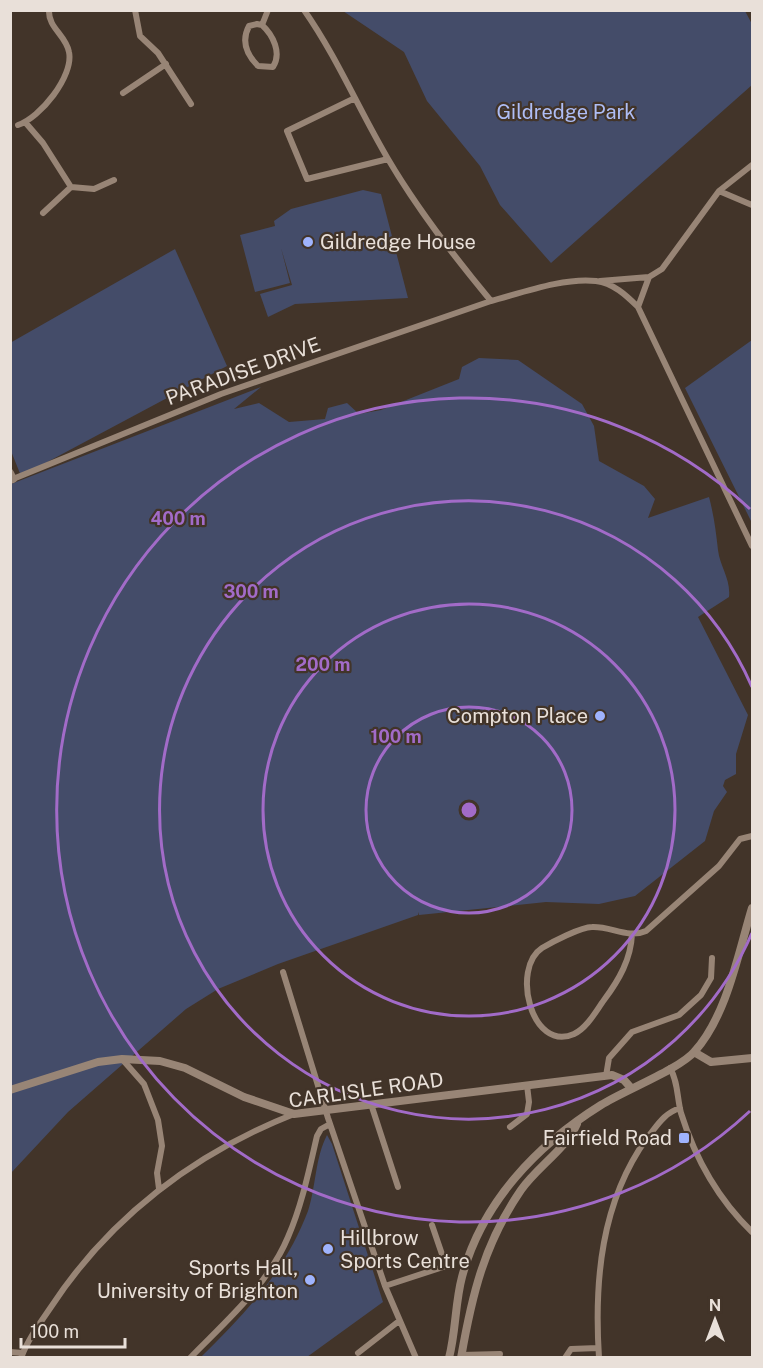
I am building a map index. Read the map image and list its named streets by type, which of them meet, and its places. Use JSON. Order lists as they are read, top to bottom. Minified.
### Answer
{"streets":{"street":["PARADISE DRIVE","CARLISLE ROAD"]},"parks":["Gildredge Park"],"places":{"other":["Gildredge House","Compton Place","Hillbrow Sports Centre","Sports Hall, University of Brighton"],"transit":["Fairfield Road"]},"scale_bar":"100 m","north":"top","rings":["400 m","300 m","200 m","100 m"]}
